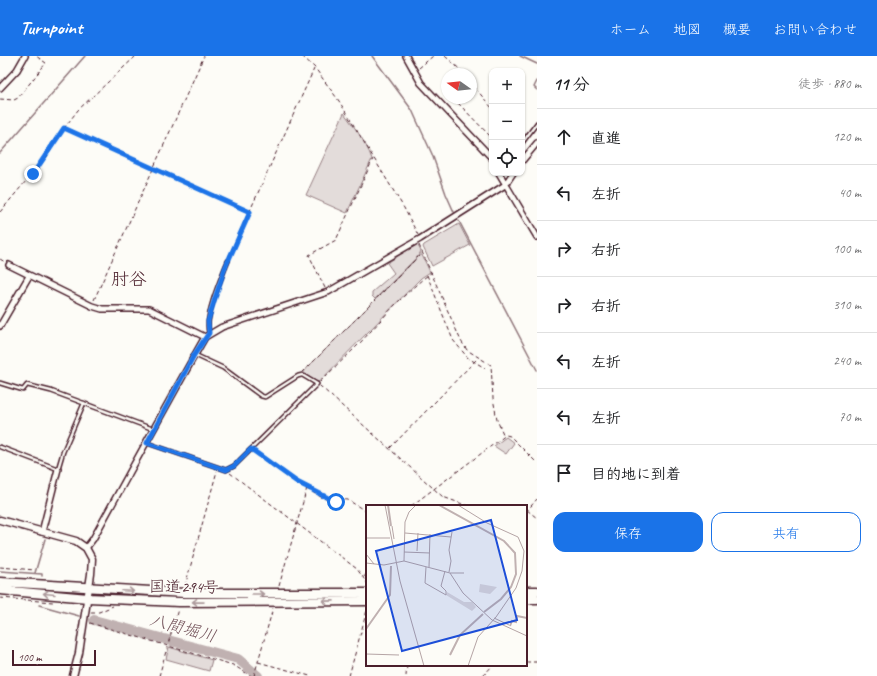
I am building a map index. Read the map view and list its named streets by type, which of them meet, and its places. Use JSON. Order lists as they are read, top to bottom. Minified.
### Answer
{"streets":{"highway":["国道294号"]},"districts":["肘谷"],"water":["八間堀川"],"scale_bar":"100 m","north":"left","page":{"header":"Turnpoint","nav":["ホーム","地図","概要","お問い合わせ"],"heading":["11 分","徒歩 · 880 m"],"map_buttons":["+","−"],"list":[["直進","120 m"],["左折","40 m"],["右折","100 m"],["右折","310 m"],["左折","240 m"],["左折","70 m"],"目的地に到着"],"buttons":["保存","共有"],"scale":"100 m"}}
